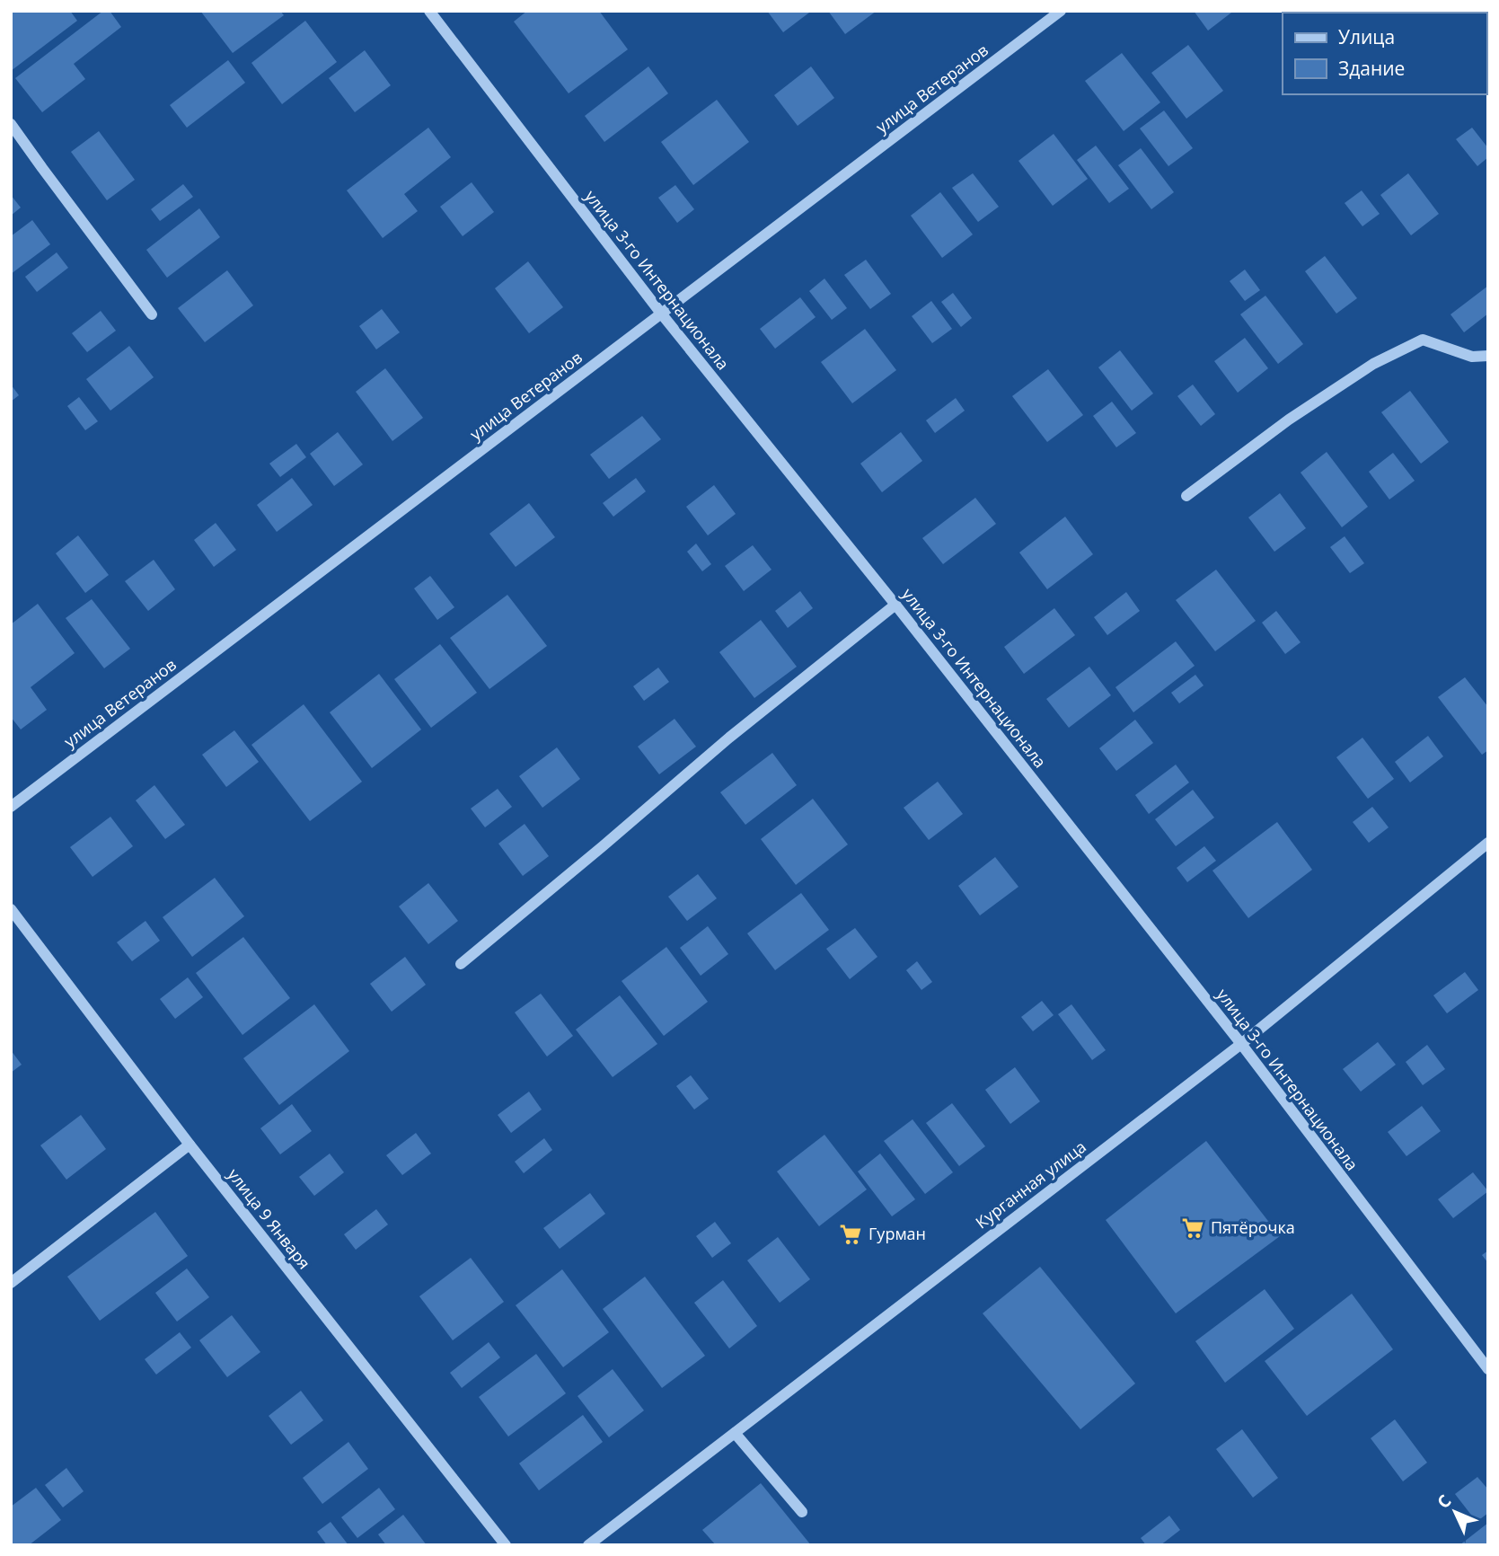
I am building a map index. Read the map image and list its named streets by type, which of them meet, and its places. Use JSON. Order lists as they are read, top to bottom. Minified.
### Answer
{"streets":{"street":["улица Ветеранов","улица 3-го Интернационала","Курганная улица","улица 9 Января"]},"crossings":[["улица Ветеранов","улица 3-го Интернационала"],["улица 3-го Интернационала","Курганная улица"]],"places":{"supermarket":["Пятёрочка","Гурман"]},"legend":["Улица","Здание"],"north":"top left"}
